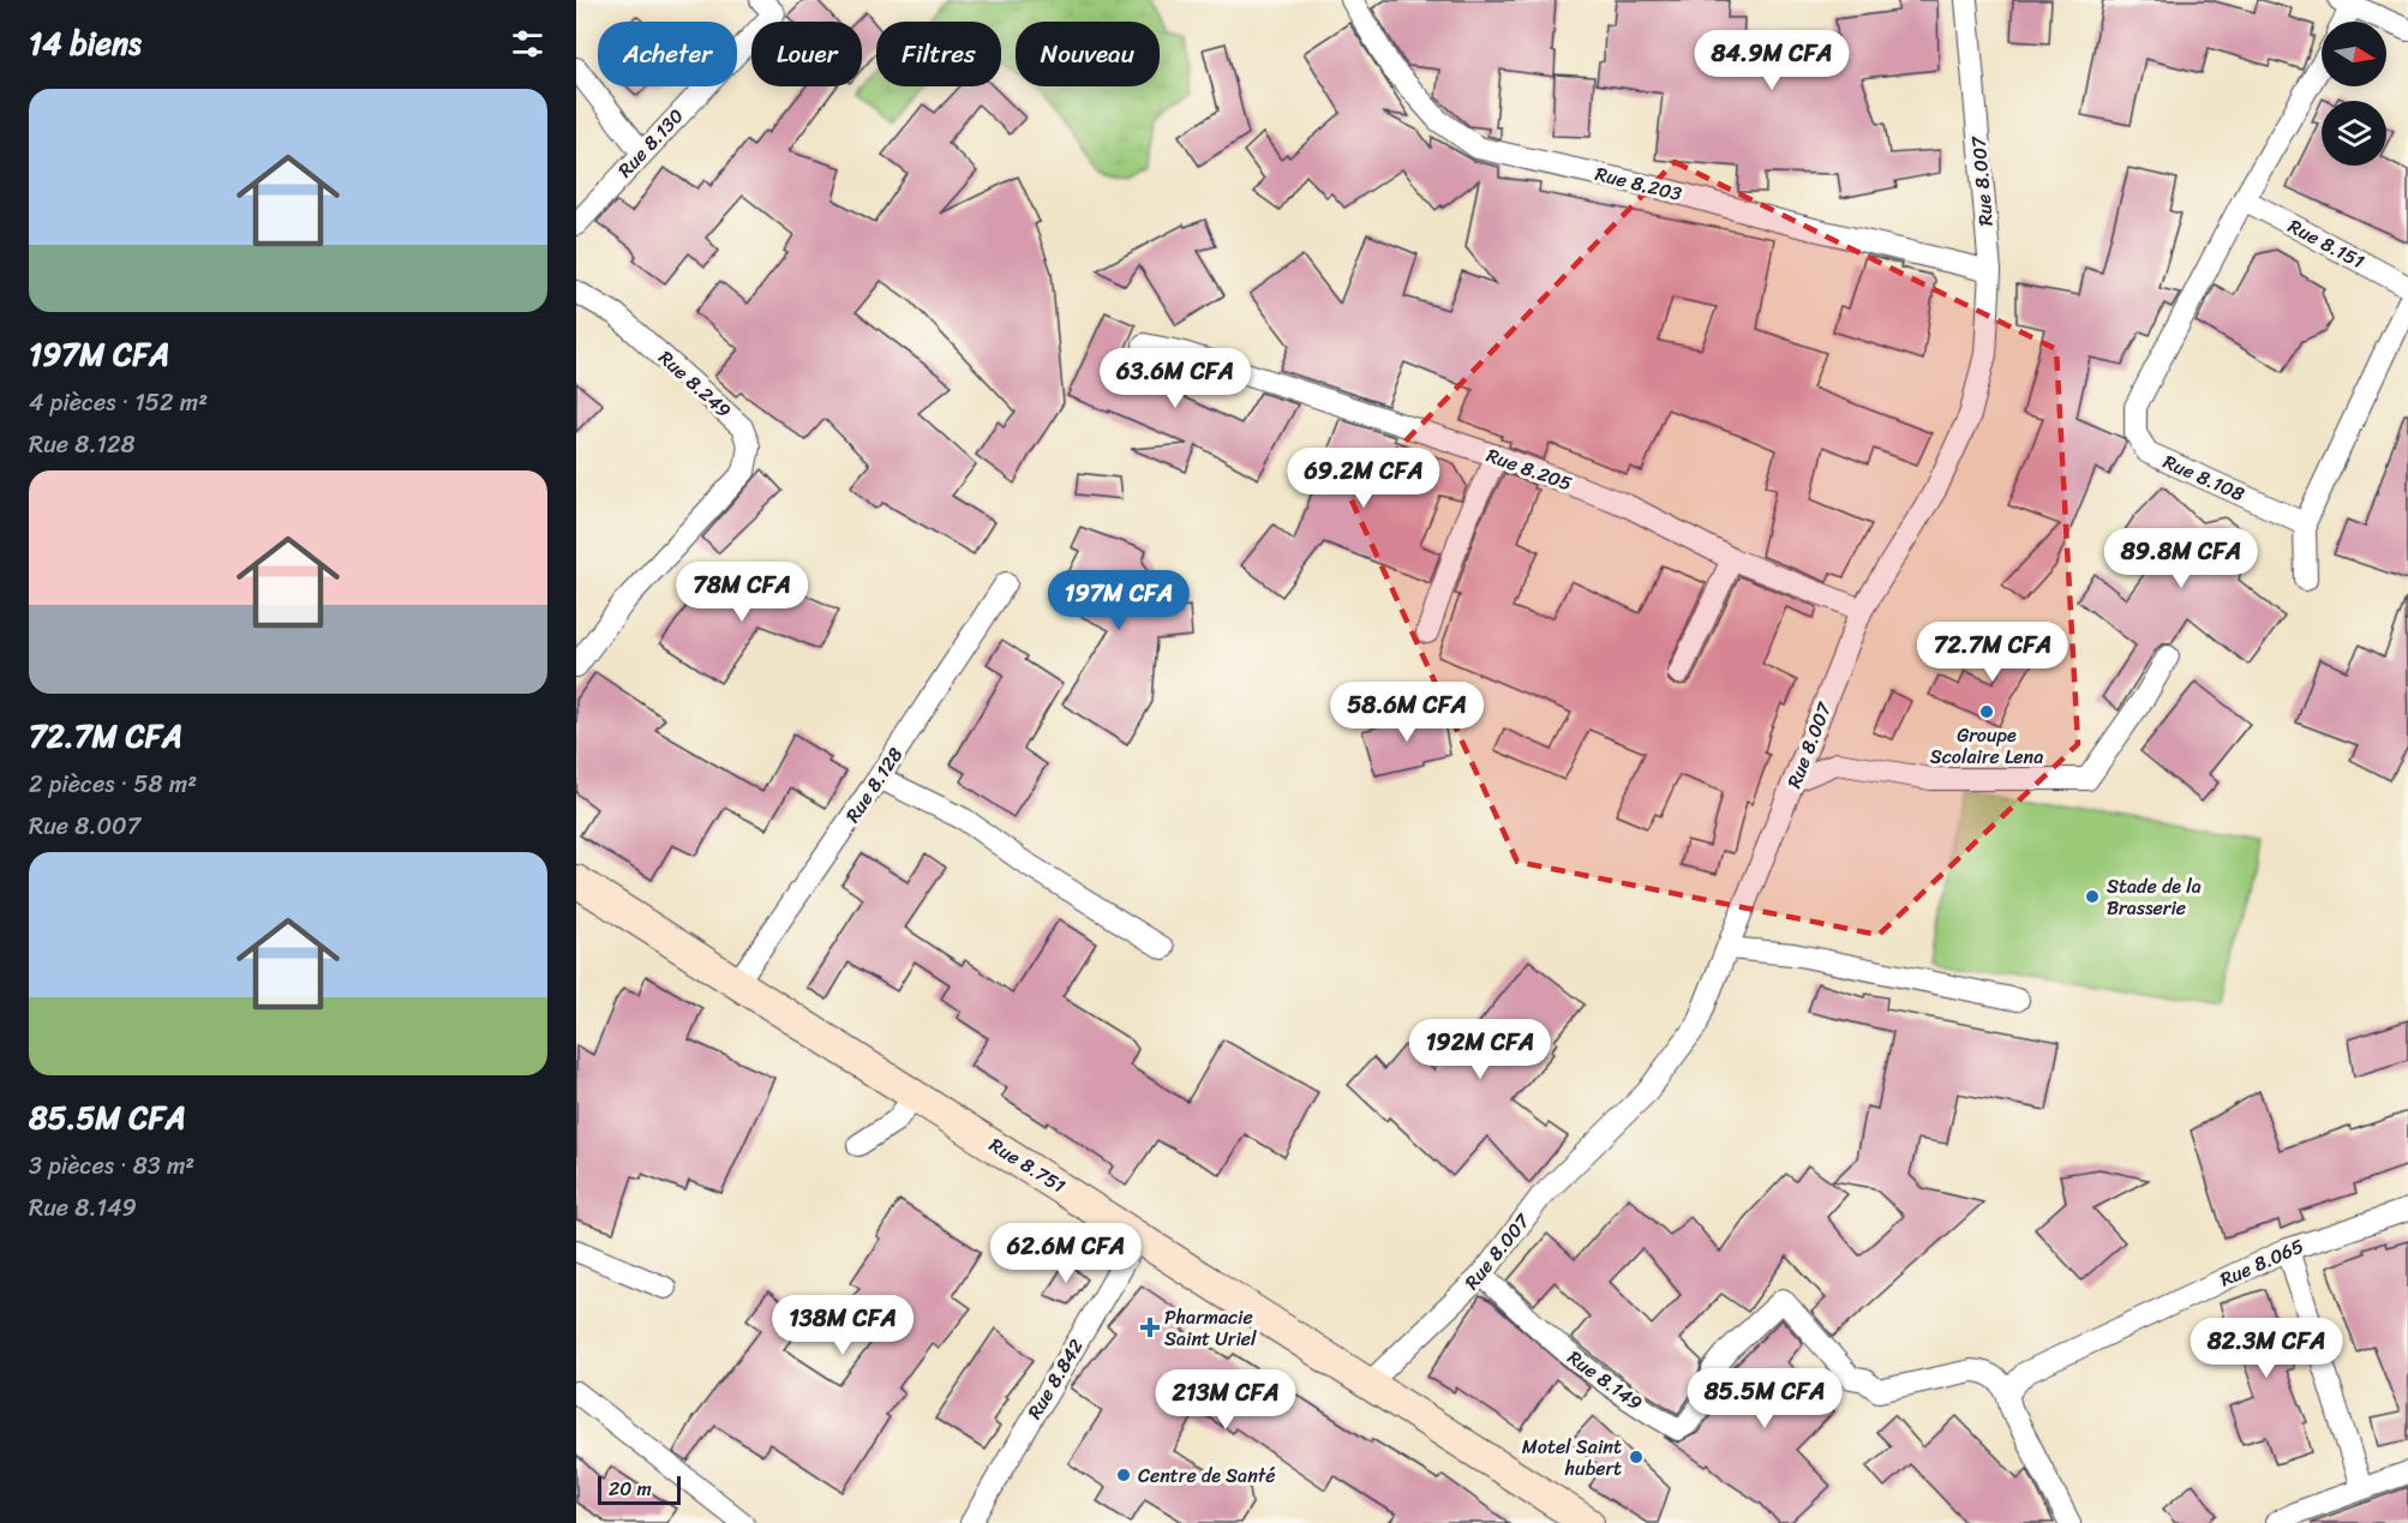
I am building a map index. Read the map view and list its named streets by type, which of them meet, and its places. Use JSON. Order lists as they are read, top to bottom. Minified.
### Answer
{"streets":{"main road":["Rue 8.751"],"street":["Rue 8.130","Rue 8.007","Rue 8.203","Rue 8.151","Rue 8.249","Rue 8.205","Rue 8.108","Rue 8.128","Rue 8.065","Rue 8.842","Rue 8.149"]},"crossings":[["Rue 8.007","Rue 8.203"],["Rue 8.007","Rue 8.205"],["Rue 8.007","Rue 8.751"],["Rue 8.007","Rue 8.149"],["Rue 8.151","Rue 8.108"],["Rue 8.128","Rue 8.751"],["Rue 8.751","Rue 8.842"],["Rue 8.065","Rue 8.149"]],"places":{"other":["Groupe Scolaire Lena","Stade de la Brasserie","Motel Saint hubert","Centre de Santé"],"health":["Pharmacie Saint Uriel"]},"scale_bar":"20 m","north":"right","page":{"heading":"14 biens","chip":["Acheter","Louer","Filtres","Nouveau"],"price":["84.9M CFA","63.6M CFA","69.2M CFA","89.8M CFA","78M CFA","197M CFA","72.7M CFA","58.6M CFA","192M CFA","62.6M CFA","138M CFA","82.3M CFA","85.5M CFA","213M CFA"],"list":[{"name":"197M CFA","note":"4 pièces · 152 m² · Rue 8.128"},{"name":"72.7M CFA","note":"2 pièces · 58 m² · Rue 8.007"},{"name":"85.5M CFA","note":"3 pièces · 83 m² · Rue 8.149"}],"scale":"20 m"}}
